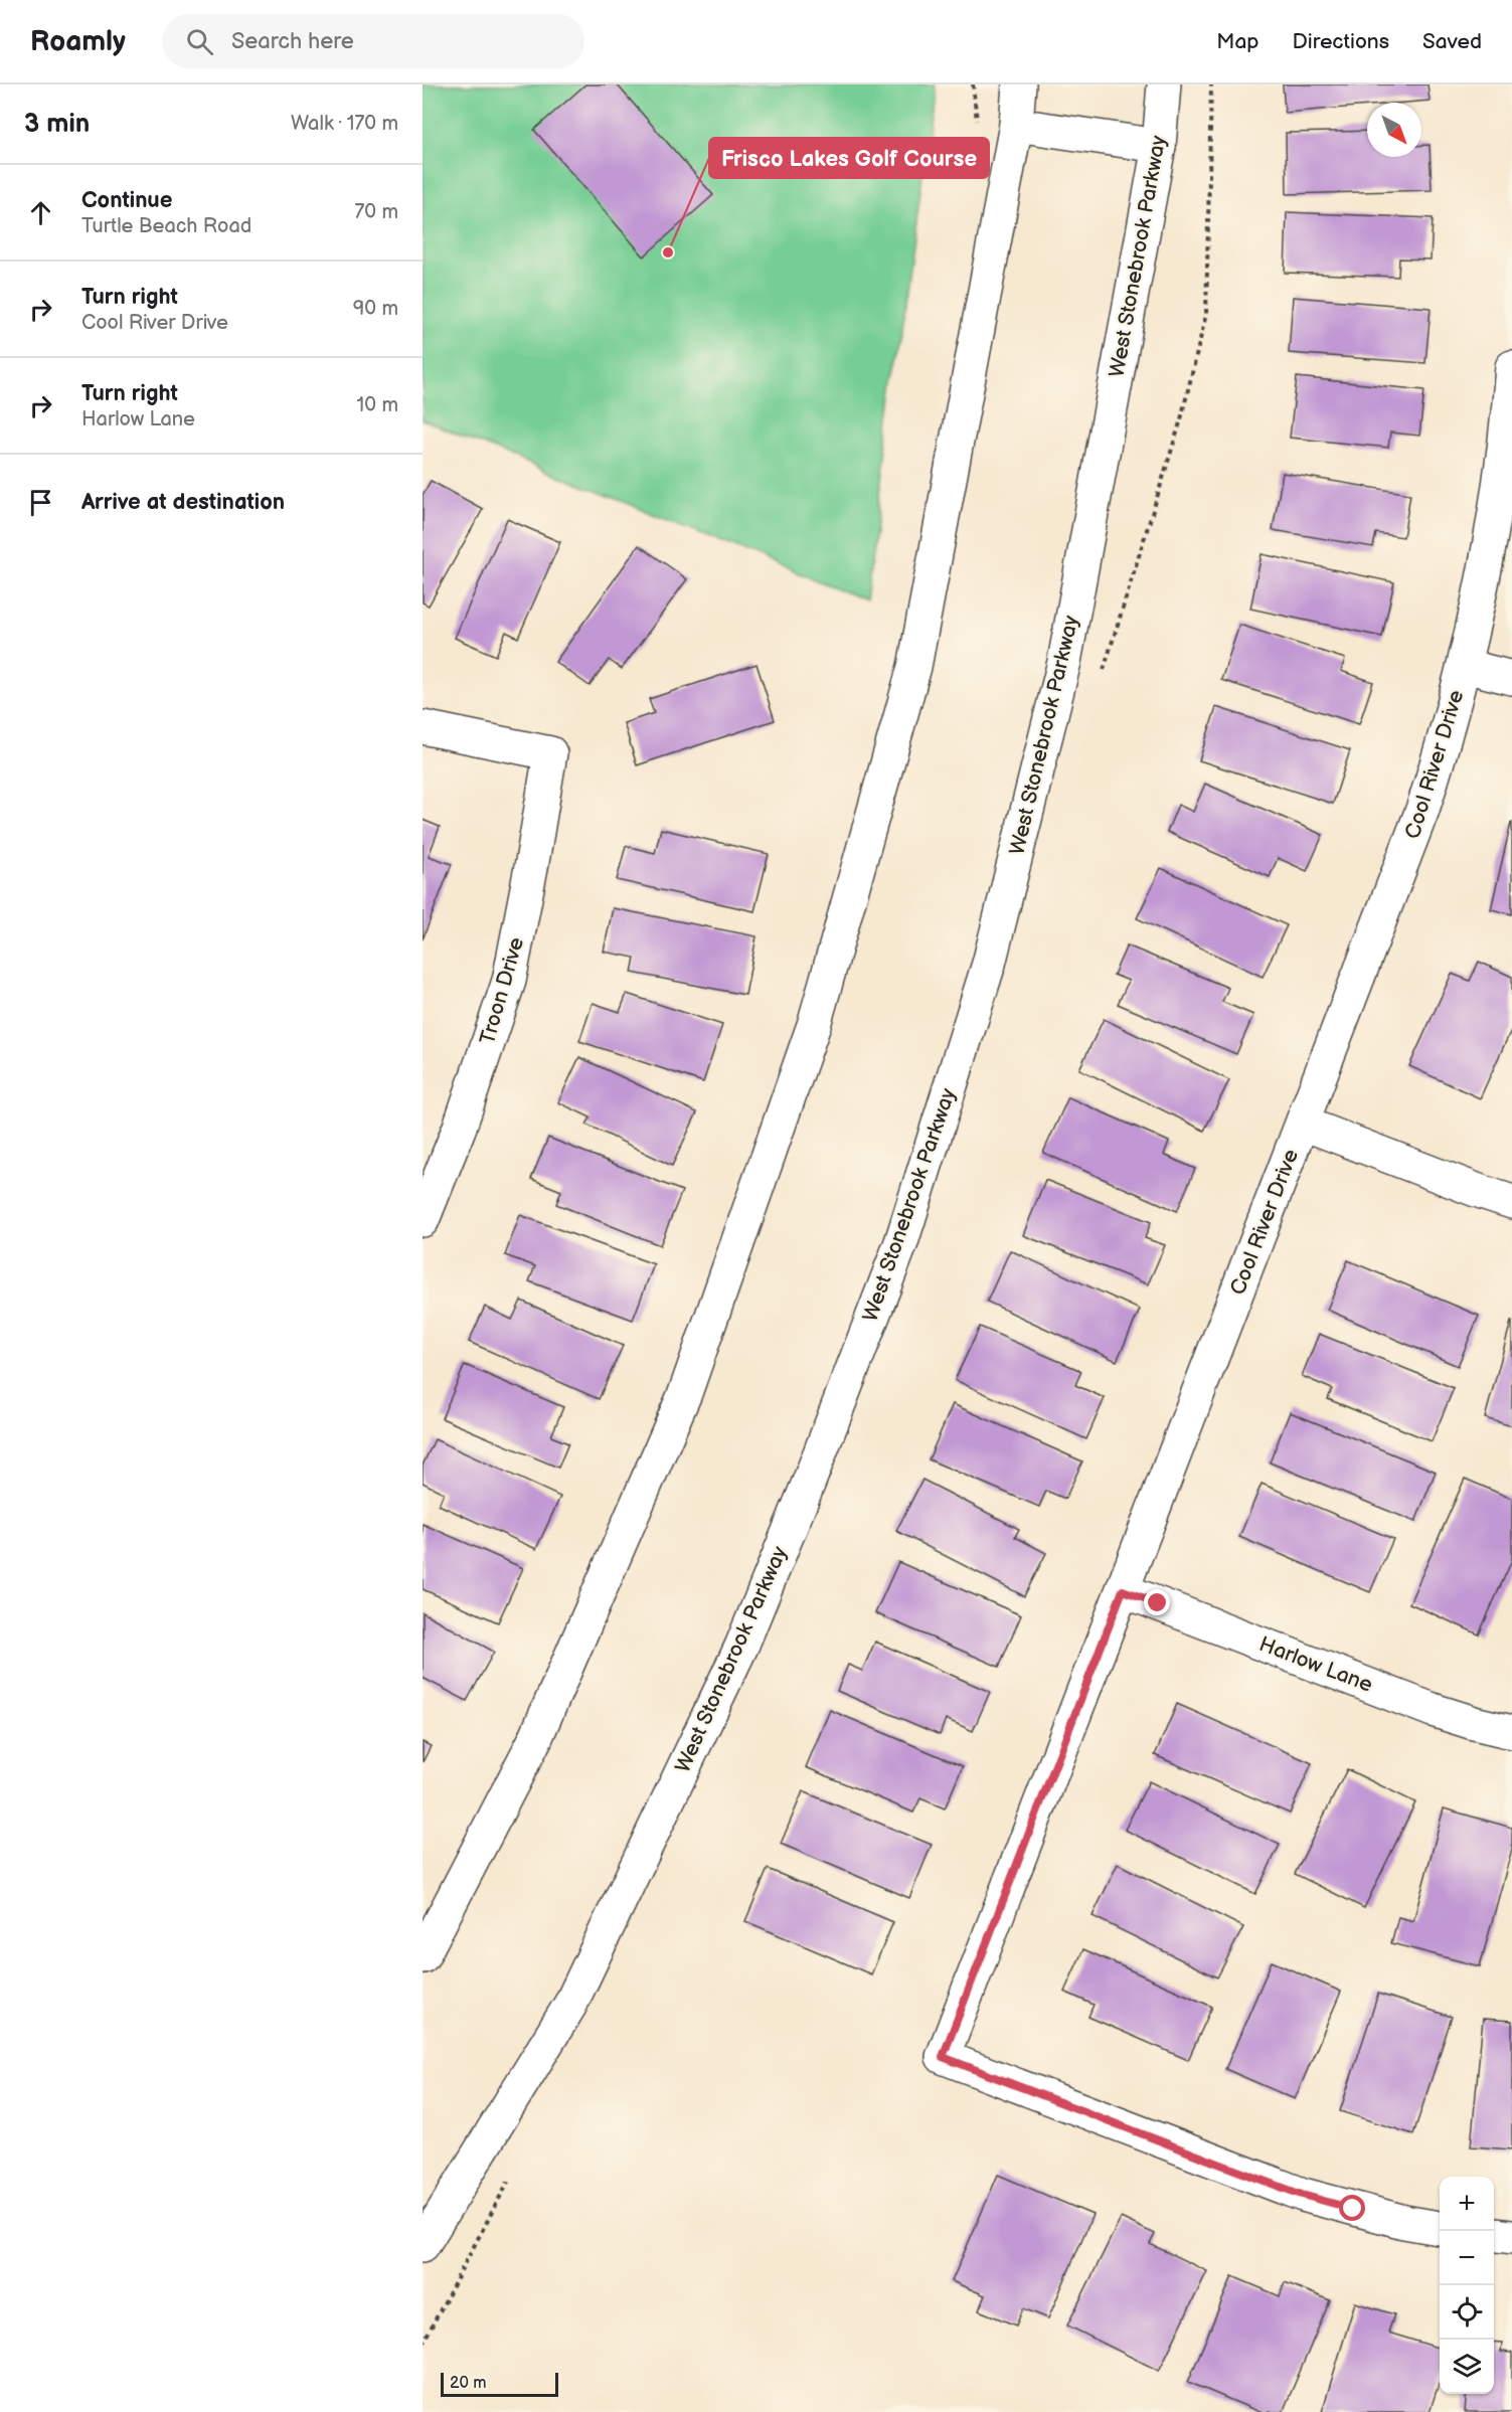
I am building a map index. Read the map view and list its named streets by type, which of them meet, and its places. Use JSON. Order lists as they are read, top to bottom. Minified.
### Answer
{"streets":{"street":["West Stonebrook Parkway","Cool River Drive","Troon Drive","Harlow Lane"]},"crossings":[["Cool River Drive","Harlow Lane"]],"places":["Frisco Lakes Golf Course"],"scale_bar":"20 m","north":"bottom right","page":{"header":"Roamly","search":"Search here","nav":["Map","Directions","Saved"],"heading":["3 min","Walk · 170 m"],"list":[["Continue","Turtle Beach Road","70 m"],["Turn right","Cool River Drive","90 m"],["Turn right","Harlow Lane","10 m"],"Arrive at destination"],"map_buttons":["+","−"],"scale":"20 m"}}
